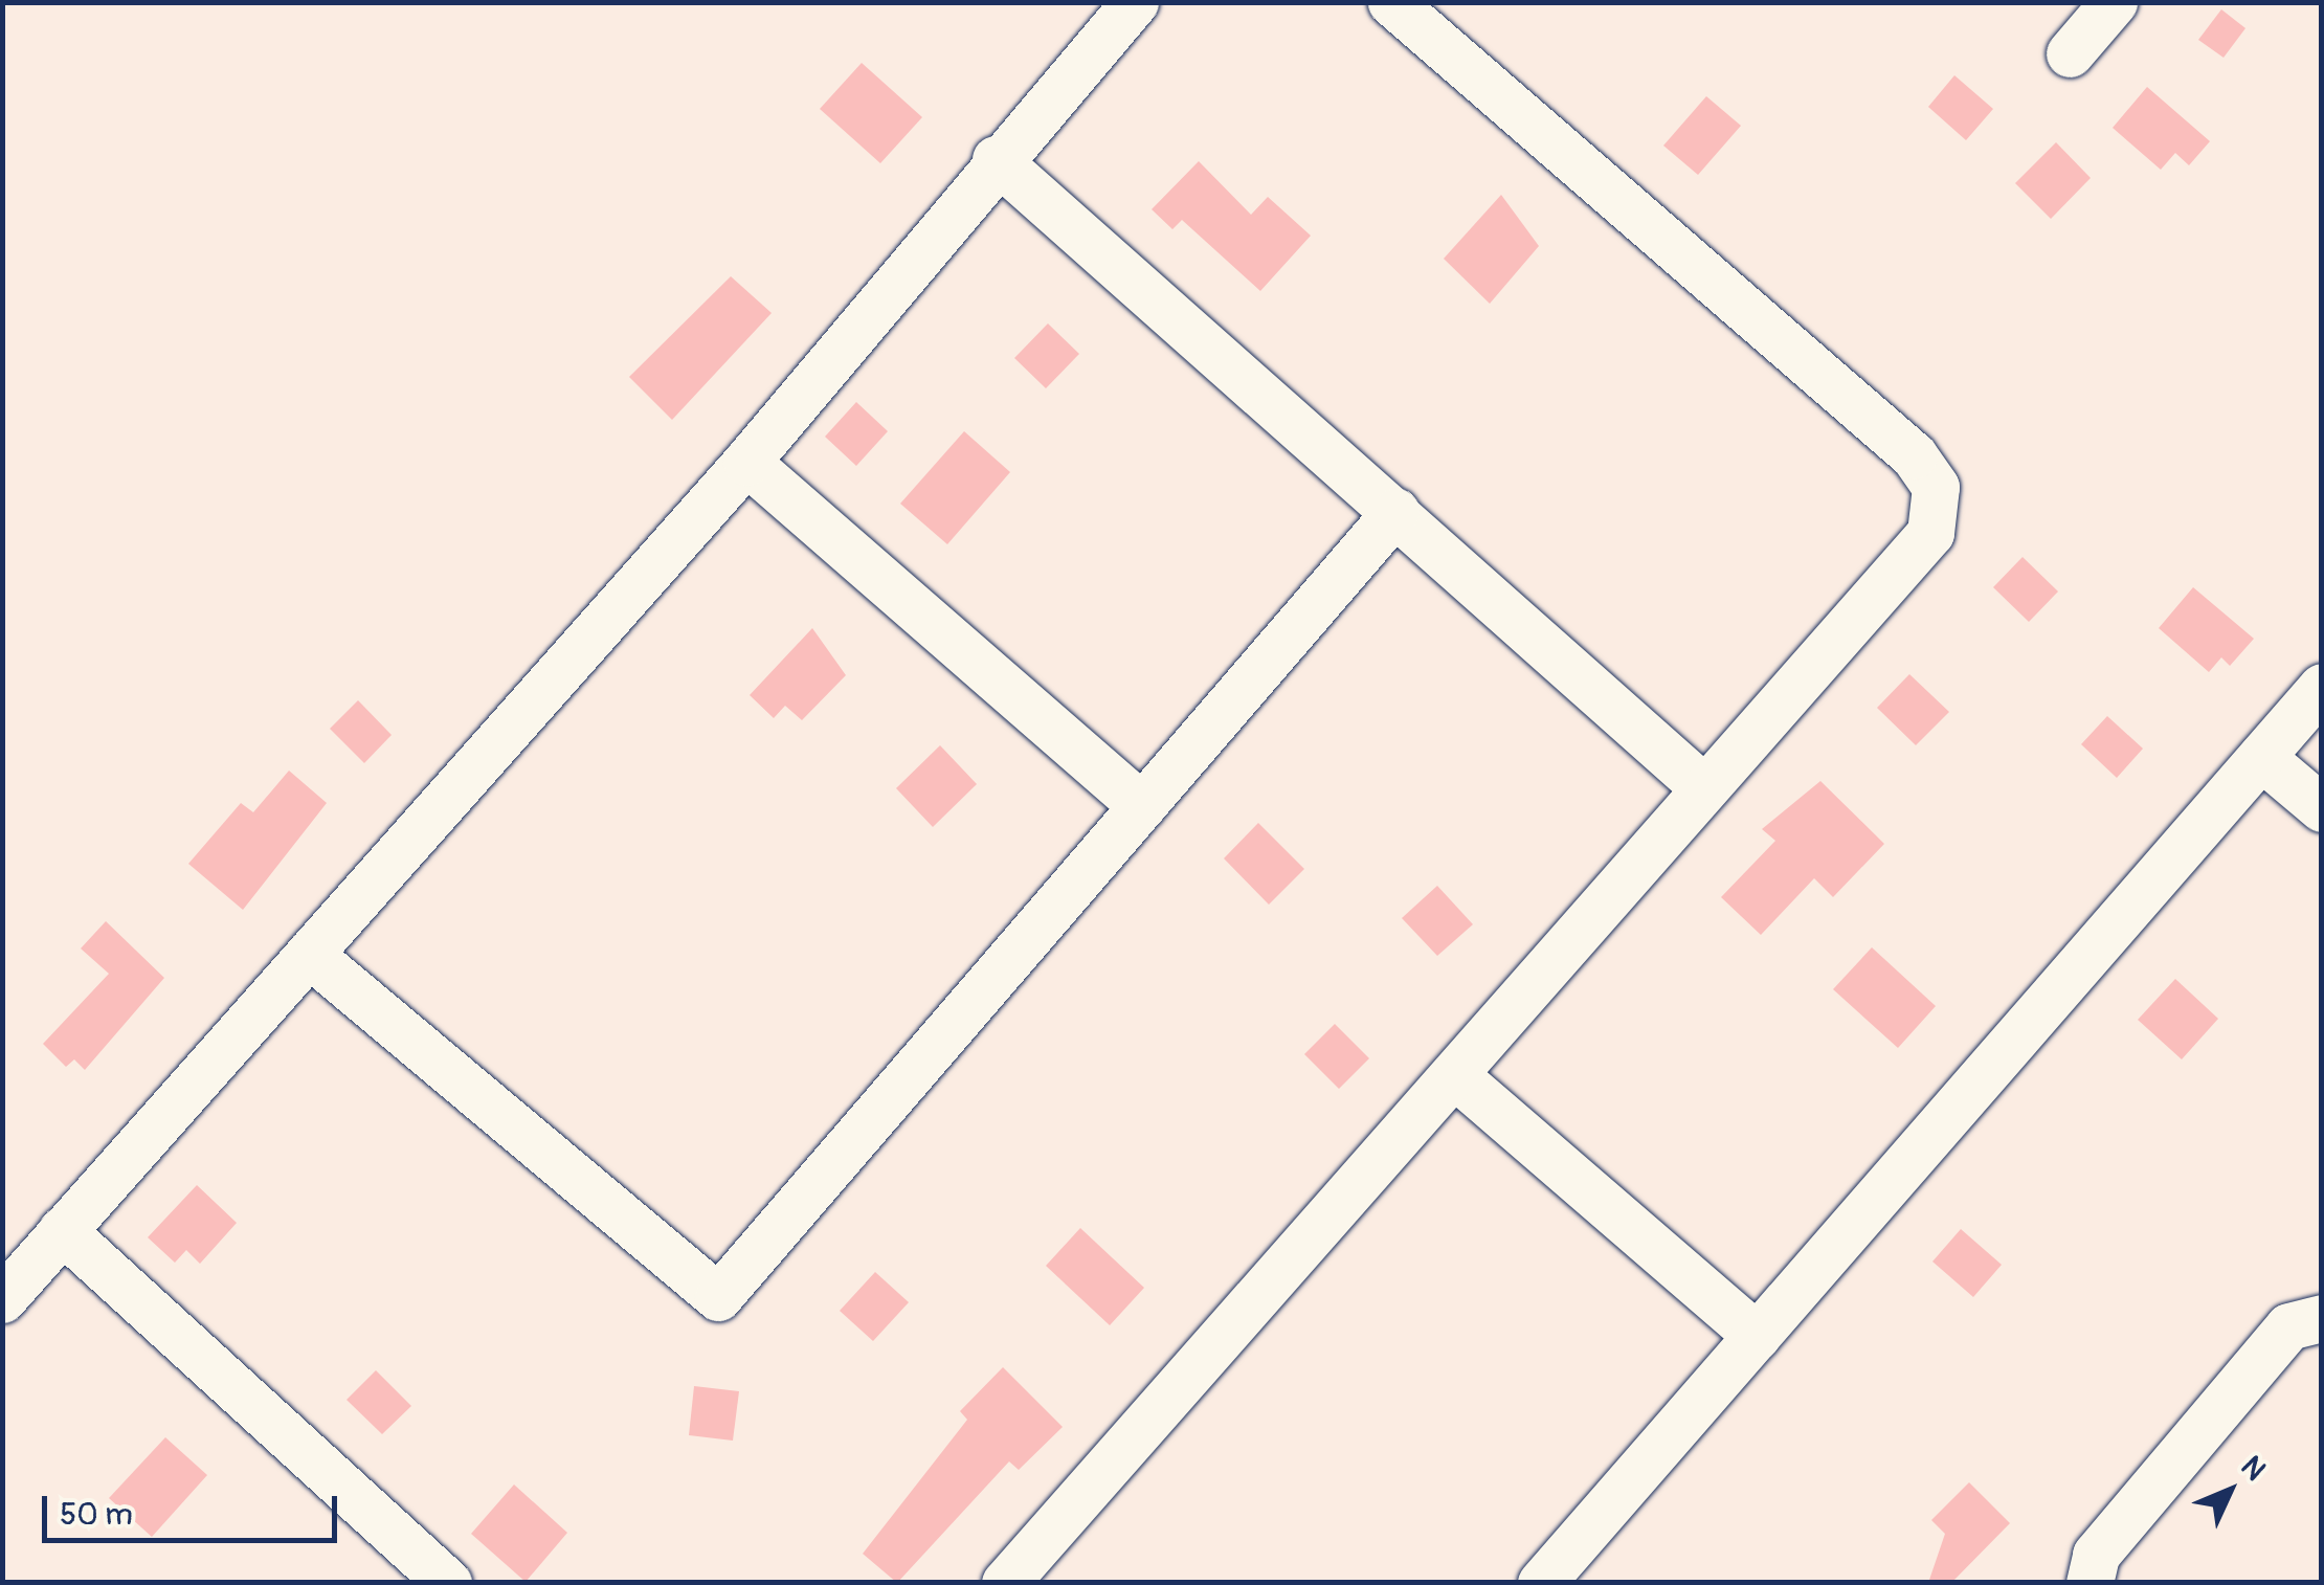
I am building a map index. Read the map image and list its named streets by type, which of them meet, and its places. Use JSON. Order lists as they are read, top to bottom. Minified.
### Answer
{"scale_bar":"50 m","north":"top right"}
